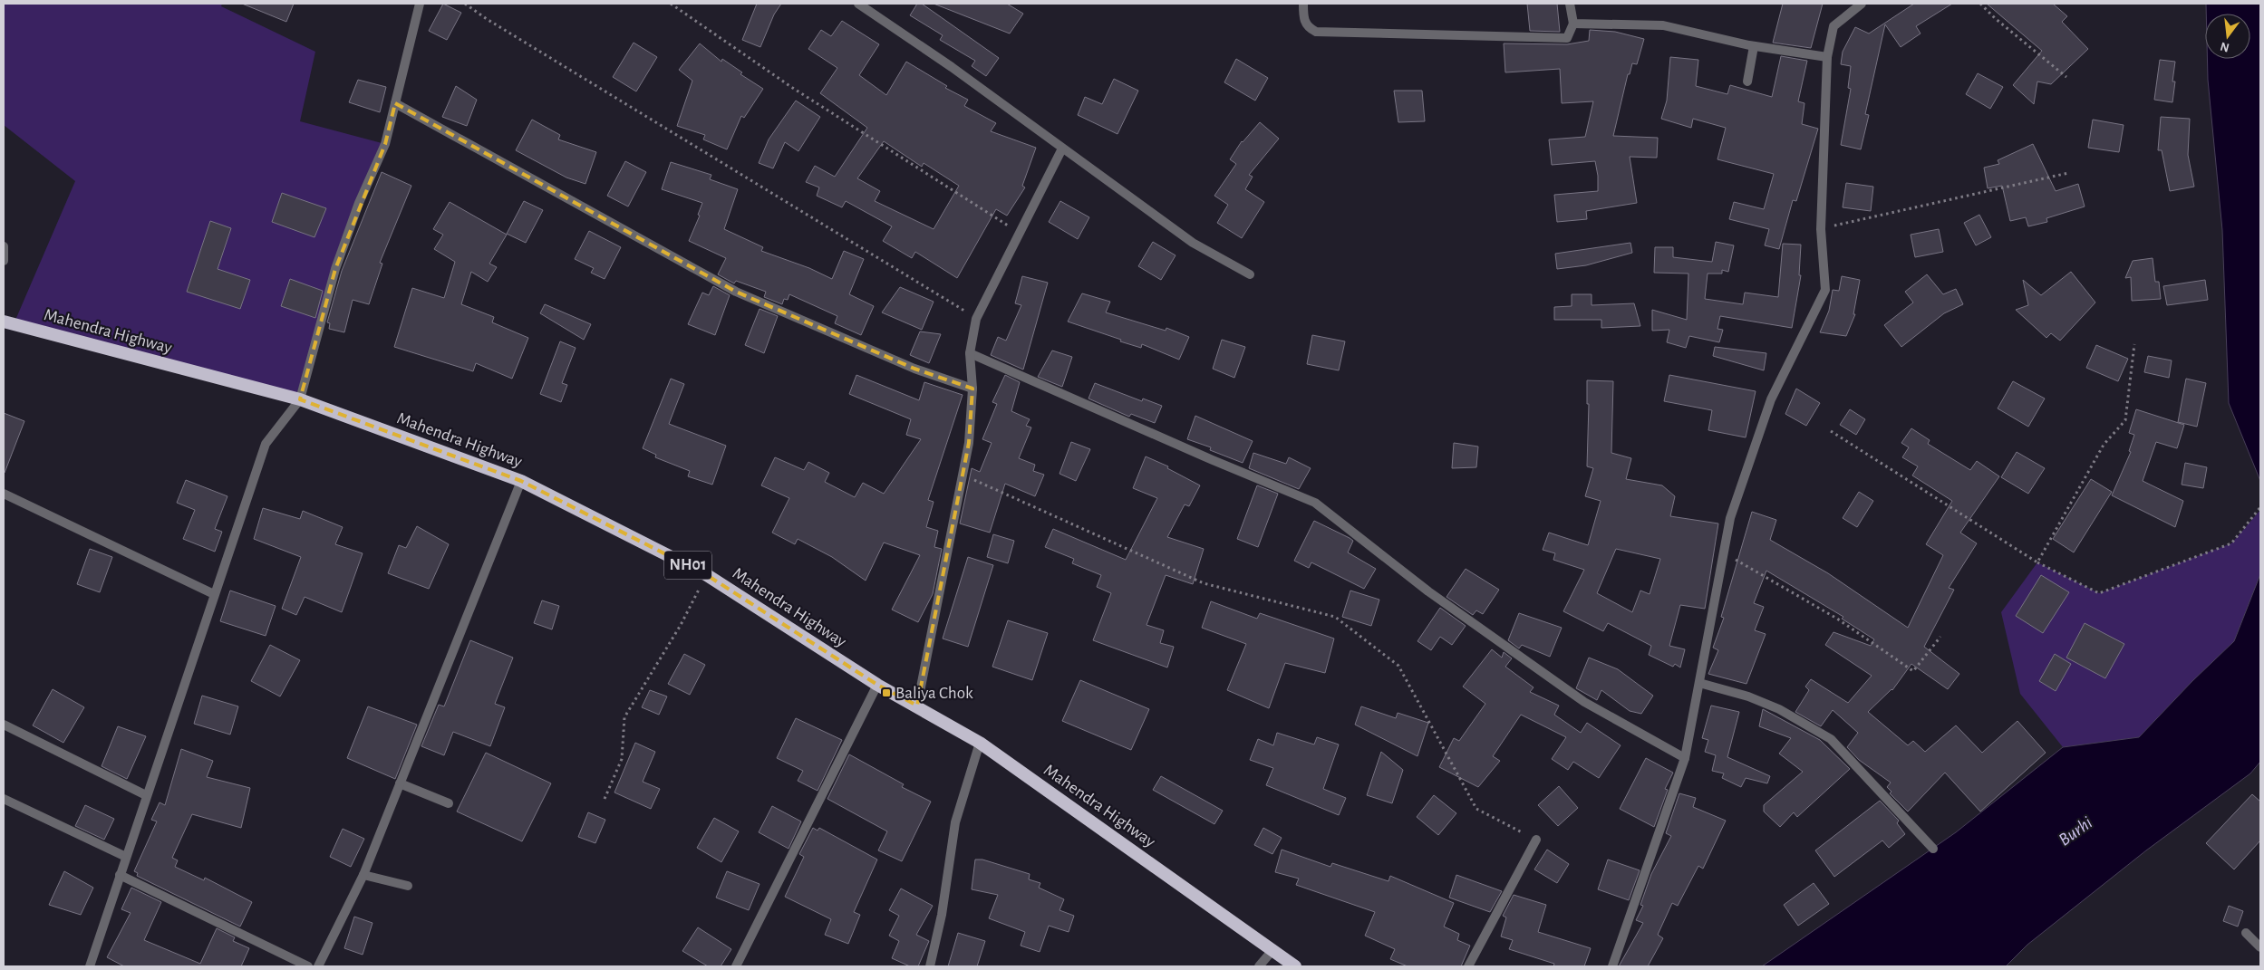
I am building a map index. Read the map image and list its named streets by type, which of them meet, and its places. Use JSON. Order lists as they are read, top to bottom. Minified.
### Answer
{"streets":{"highway":["Mahendra Highway","NH01"]},"water":["Burhi"],"places":{"transit":["Baliya Chok"]},"north":"bottom"}
